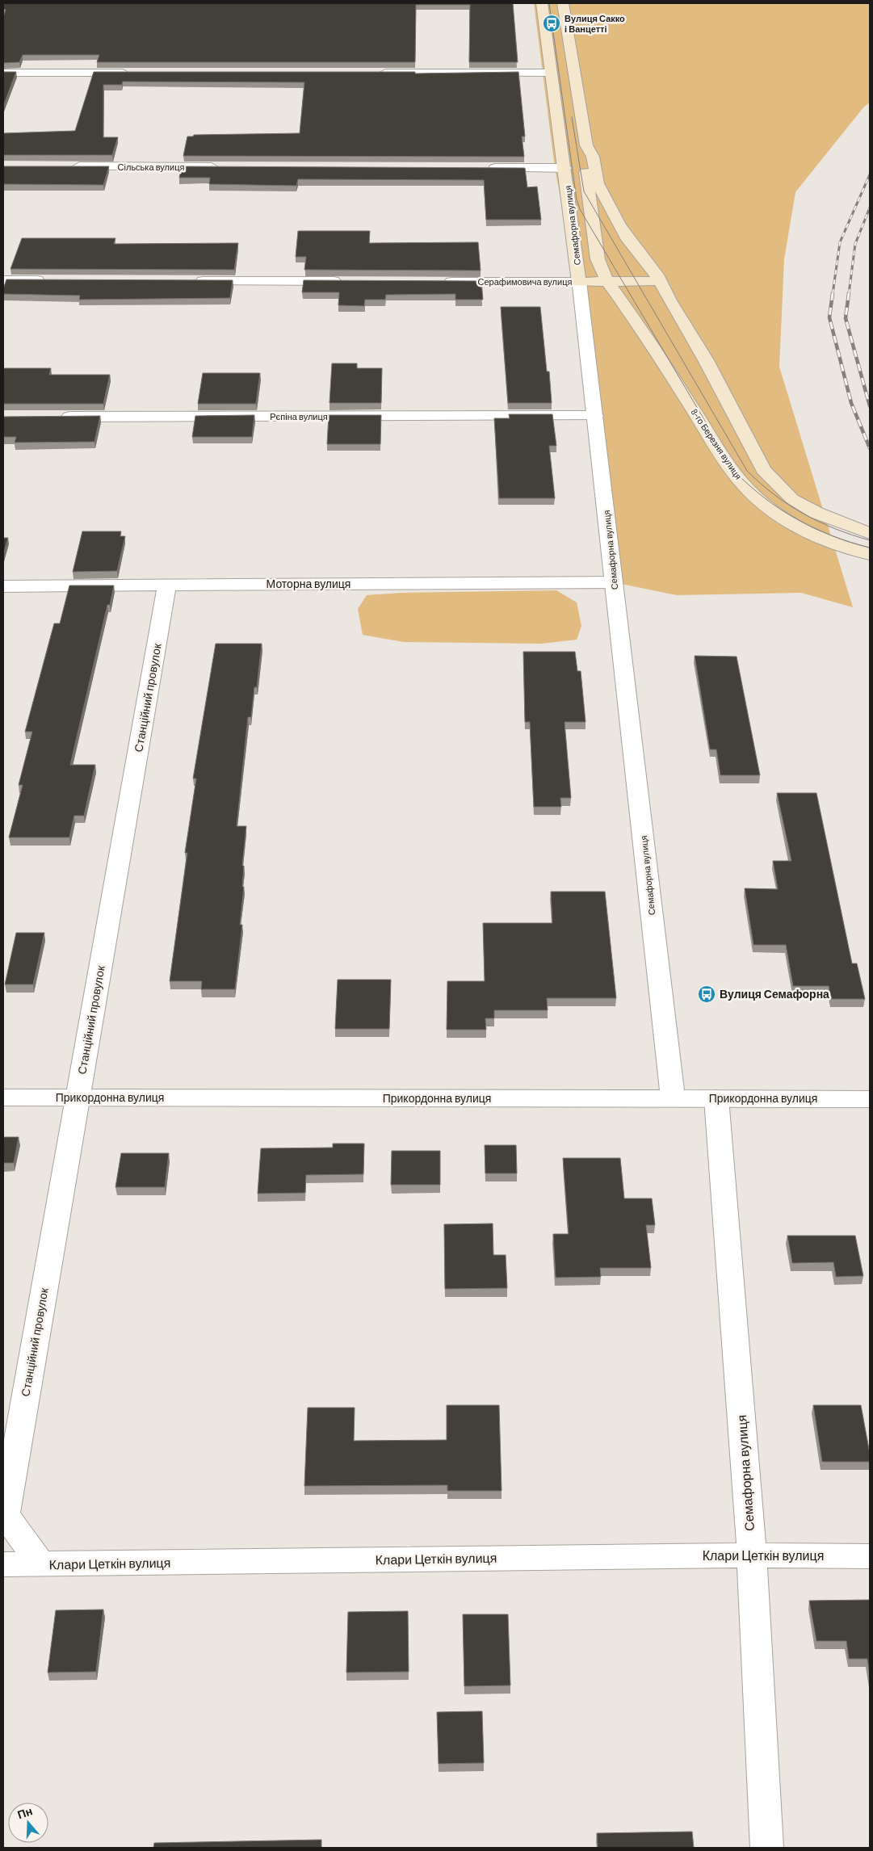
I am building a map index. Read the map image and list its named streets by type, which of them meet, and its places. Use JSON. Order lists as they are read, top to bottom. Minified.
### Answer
{"streets":{"main road":["Семафорна вулиця","Серафимовича вулиця","8-го Березня вулиця"],"street":["Сільська вулиця","Рєпіна вулиця","Моторна вулиця","Станційний провулок","Прикордонна вулиця","Клари Цеткін вулиця"]},"crossings":[["Семафорна вулиця","Серафимовича вулиця"],["Семафорна вулиця","Рєпіна вулиця"],["Семафорна вулиця","8-го Березня вулиця"],["Семафорна вулиця","Моторна вулиця"],["Семафорна вулиця","Прикордонна вулиця"],["Семафорна вулиця","Клари Цеткін вулиця"],["Серафимовича вулиця","8-го Березня вулиця"],["Моторна вулиця","Станційний провулок"],["Станційний провулок","Прикордонна вулиця"],["Станційний провулок","Клари Цеткін вулиця"]],"places":{"bus stop":["Вулиця Сакко і Ванцетті","Вулиця Семафорна"]},"north":"top"}
